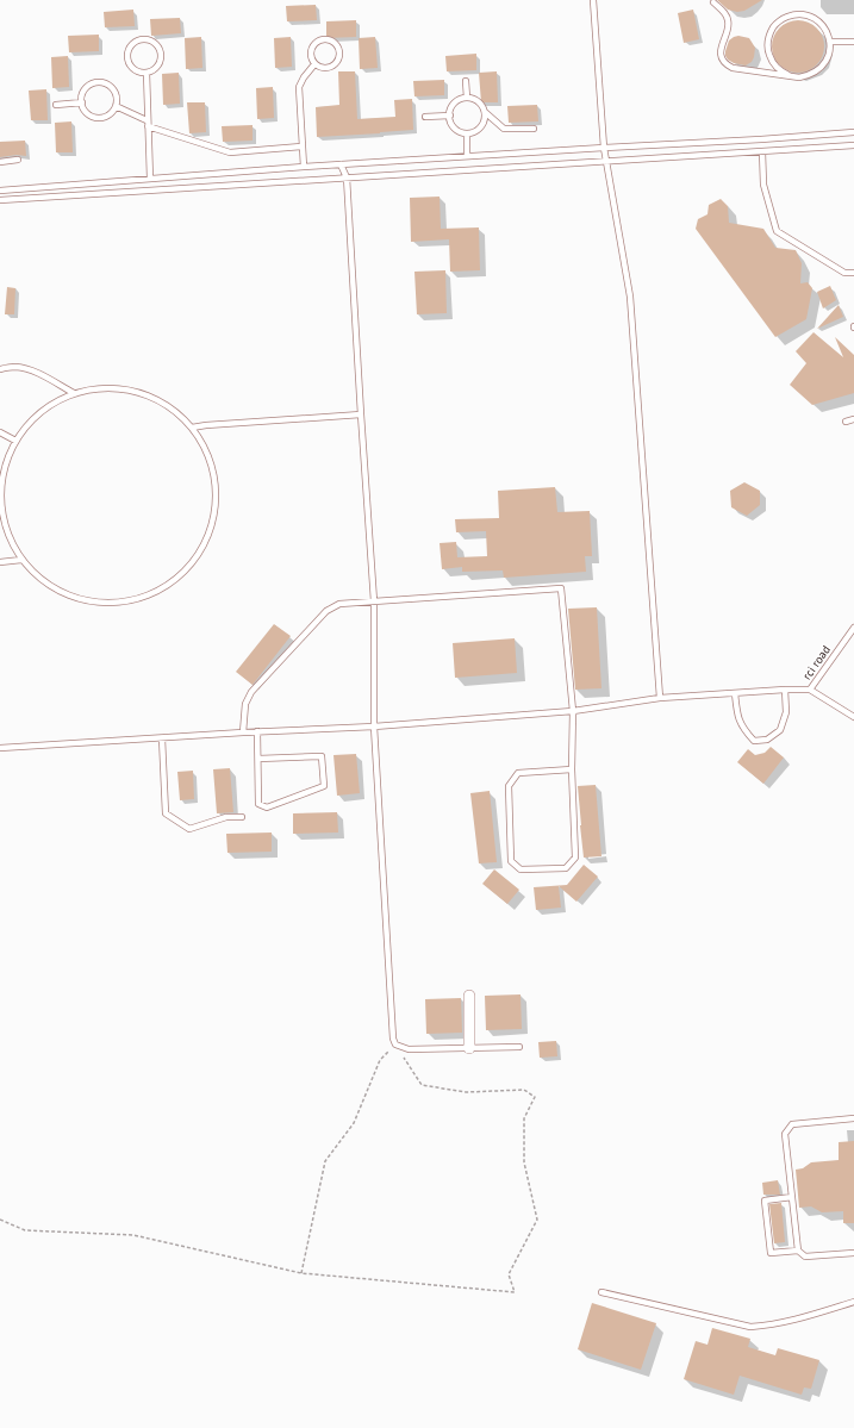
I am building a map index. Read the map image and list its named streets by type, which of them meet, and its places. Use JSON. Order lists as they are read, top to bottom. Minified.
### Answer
{"streets":{"lane":["rci road"]}}
